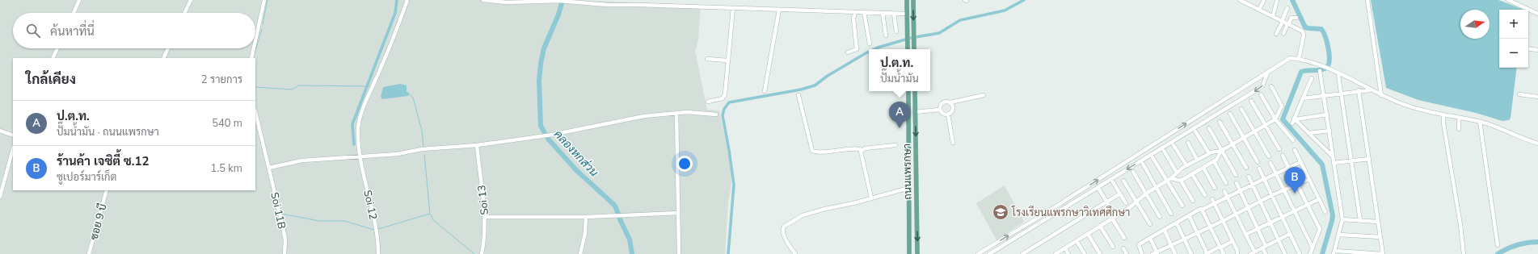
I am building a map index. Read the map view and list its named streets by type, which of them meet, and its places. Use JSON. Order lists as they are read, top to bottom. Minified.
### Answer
{"streets":{"main road":["ถนนแพรกษา"],"street":["Soi 13","Soi 12","Soi 11B","ซอย 9 บี"]},"water":["คลองหกส่วน"],"places":{"school or university":["โรงเรียนแพรกษาวิเทศศึกษา"]},"north":"right","page":{"map_buttons":["+","−"],"search":"ค้นหาที่นี่","popup":["ป.ต.ท.","ปั๊มน้ำมัน"],"heading":["ใกล้เคียง","2 รายการ"],"list":[{"mark":"A","name":"ป.ต.ท.","note":"ปั๊มน้ำมัน · ถนนแพรกษา","value":"540 m"},{"mark":"B","name":"ร้านค้า เจซิตี้ ซ.12","note":"ซูเปอร์มาร์เก็ต","value":"1.5 km"}],"pins":["A","B"]}}
